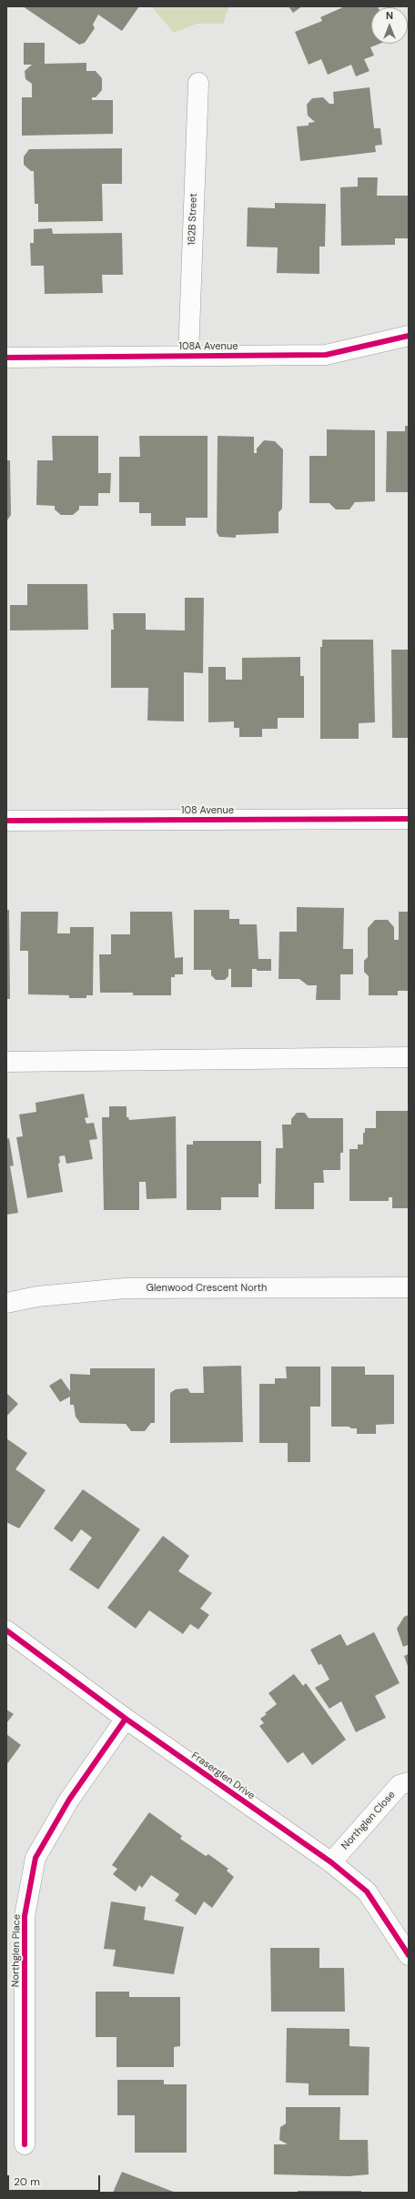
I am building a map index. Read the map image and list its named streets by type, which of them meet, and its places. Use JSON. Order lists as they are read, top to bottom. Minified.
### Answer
{"streets":{"street":["162B Street","108A Avenue","108 Avenue","Glenwood Crescent North","Fraserglen Drive","Northglen Close","Northglen Place"]},"crossings":[["162B Street","108A Avenue"],["Fraserglen Drive","Northglen Close"],["Fraserglen Drive","Northglen Place"]],"scale_bar":"20 m","north":"top"}
